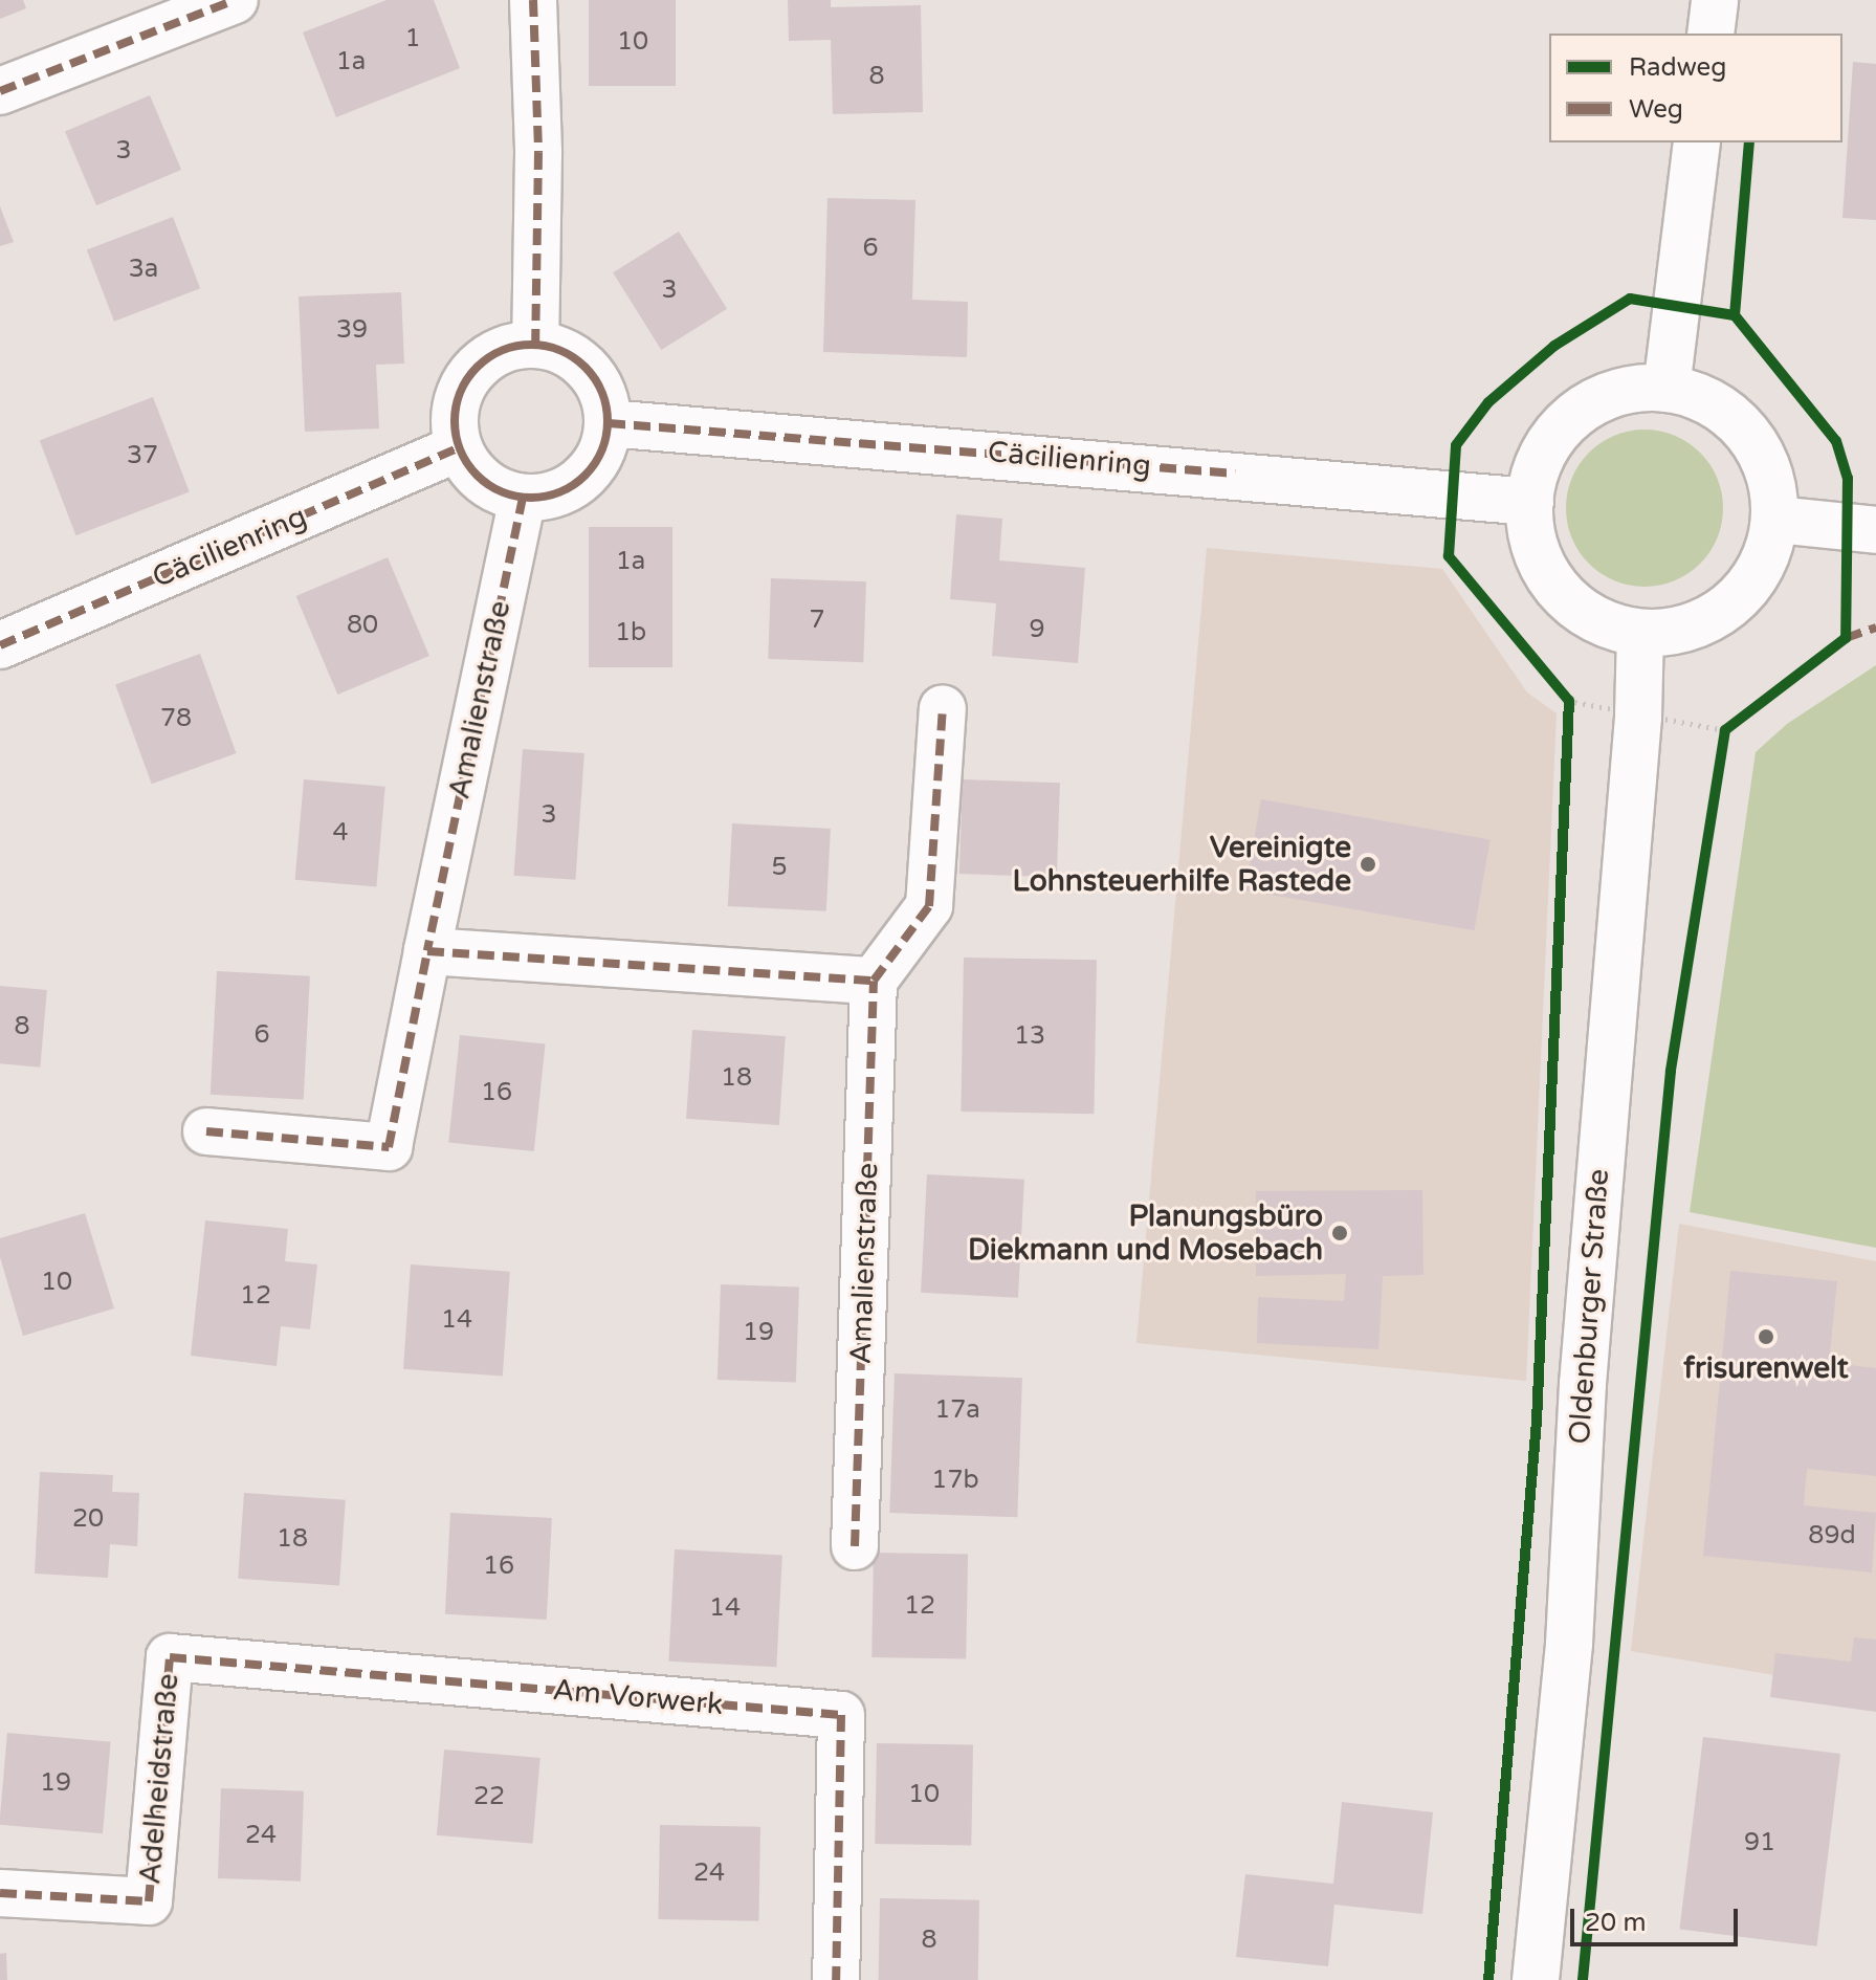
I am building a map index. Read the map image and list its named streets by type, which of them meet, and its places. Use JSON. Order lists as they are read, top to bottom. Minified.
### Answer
{"streets":{"street":["Cäcilienring","Amalienstraße","Oldenburger Straße","Am Vorwerk","Adelheidstraße"]},"crossings":[["Cäcilienring","Amalienstraße"],["Cäcilienring","Oldenburger Straße"],["Am Vorwerk","Adelheidstraße"]],"places":["Vereinigte Lohnsteuerhilfe Rastede","Planungsbüro Diekmann und Mosebach","frisurenwelt"],"house_numbers":["1","10","1a","8","3","6","3a","3","39","37","1a","7","80","9","1b","78","3","4","5","8","6","13","18","16","10","12","14","19","17a","17b","20","89d","18","16","12","14","19","10","22","24","91","24","8"],"legend":["Radweg","Weg"],"scale_bar":"20 m"}
